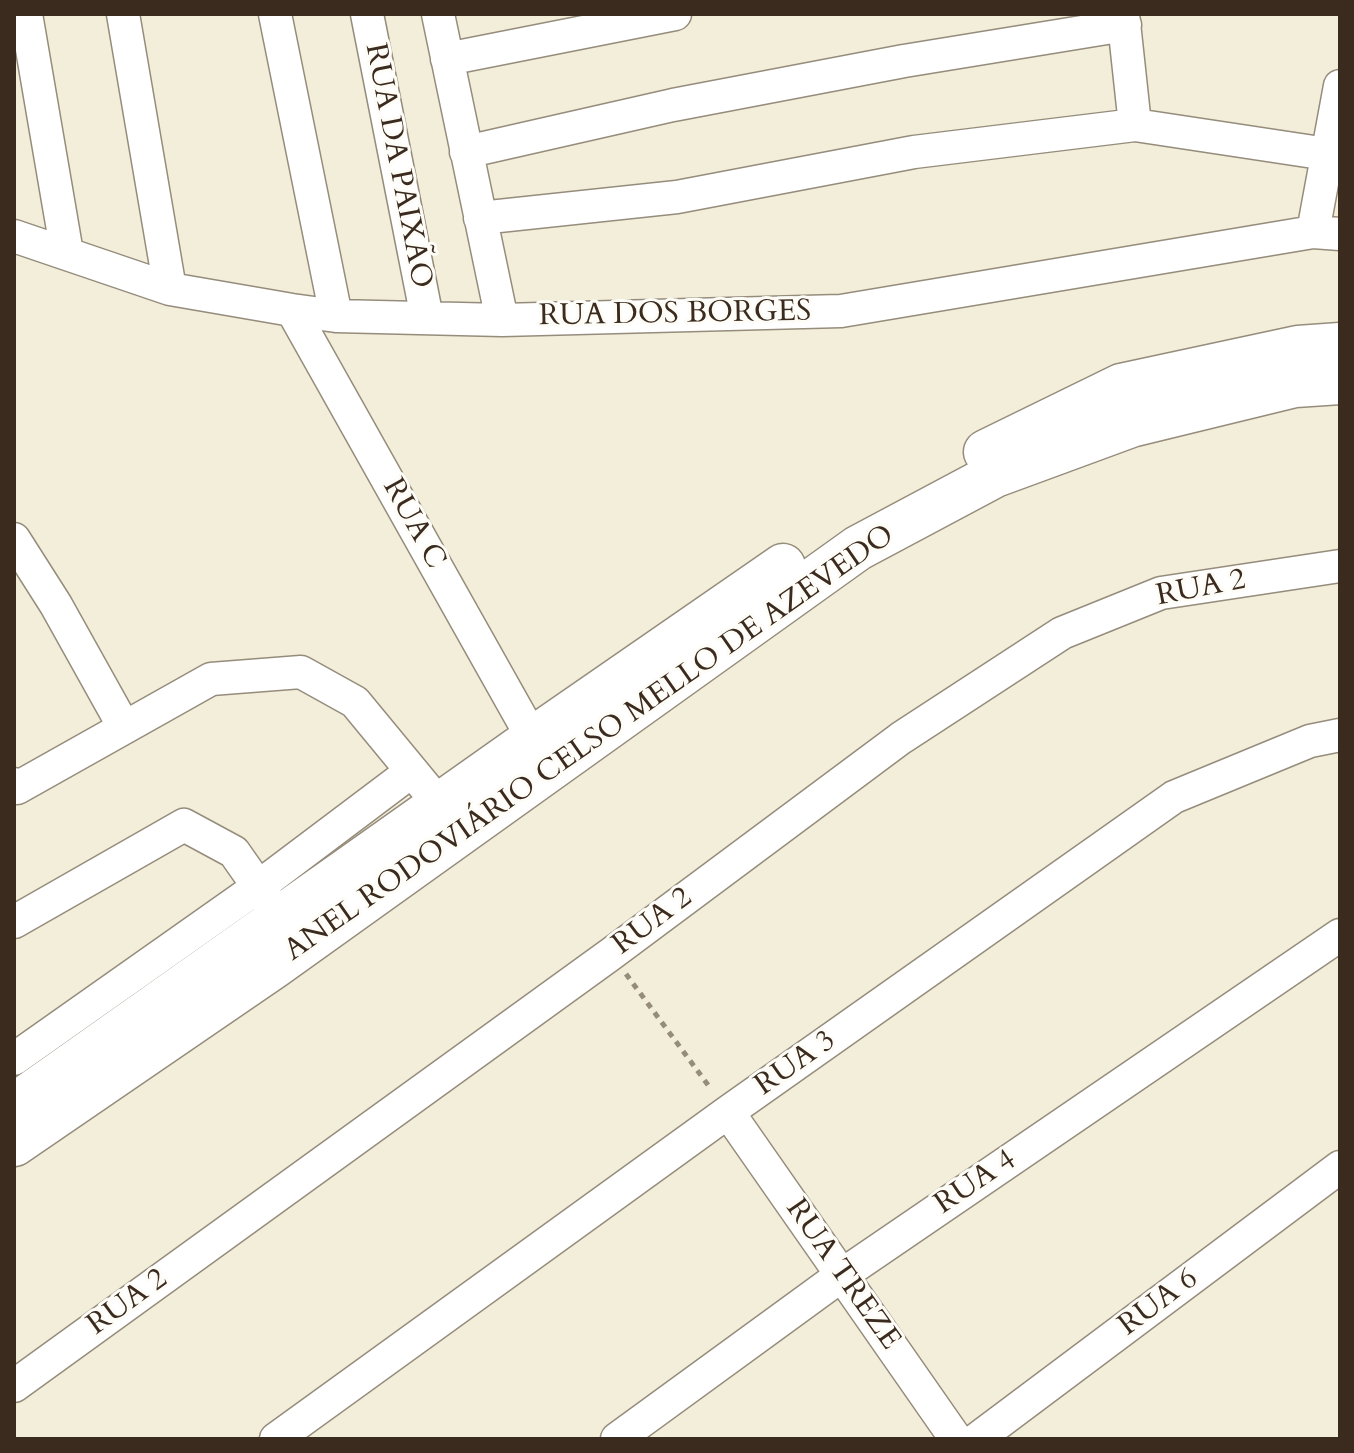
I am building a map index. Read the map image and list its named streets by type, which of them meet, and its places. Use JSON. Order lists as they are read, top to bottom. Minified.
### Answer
{"streets":{"highway":["ANEL RODOVIÁRIO CELSO MELLO DE AZEVEDO"],"street":["RUA DA PAIXÃO","RUA DOS BORGES","RUA C","RUA 2","RUA 3","RUA 4","RUA TREZE","RUA 6"]},"crossings":[["RUA DA PAIXÃO","RUA DOS BORGES"],["RUA DOS BORGES","RUA C"],["RUA C","ANEL RODOVIÁRIO CELSO MELLO DE AZEVEDO"],["RUA 3","RUA TREZE"],["RUA 4","RUA TREZE"]]}
